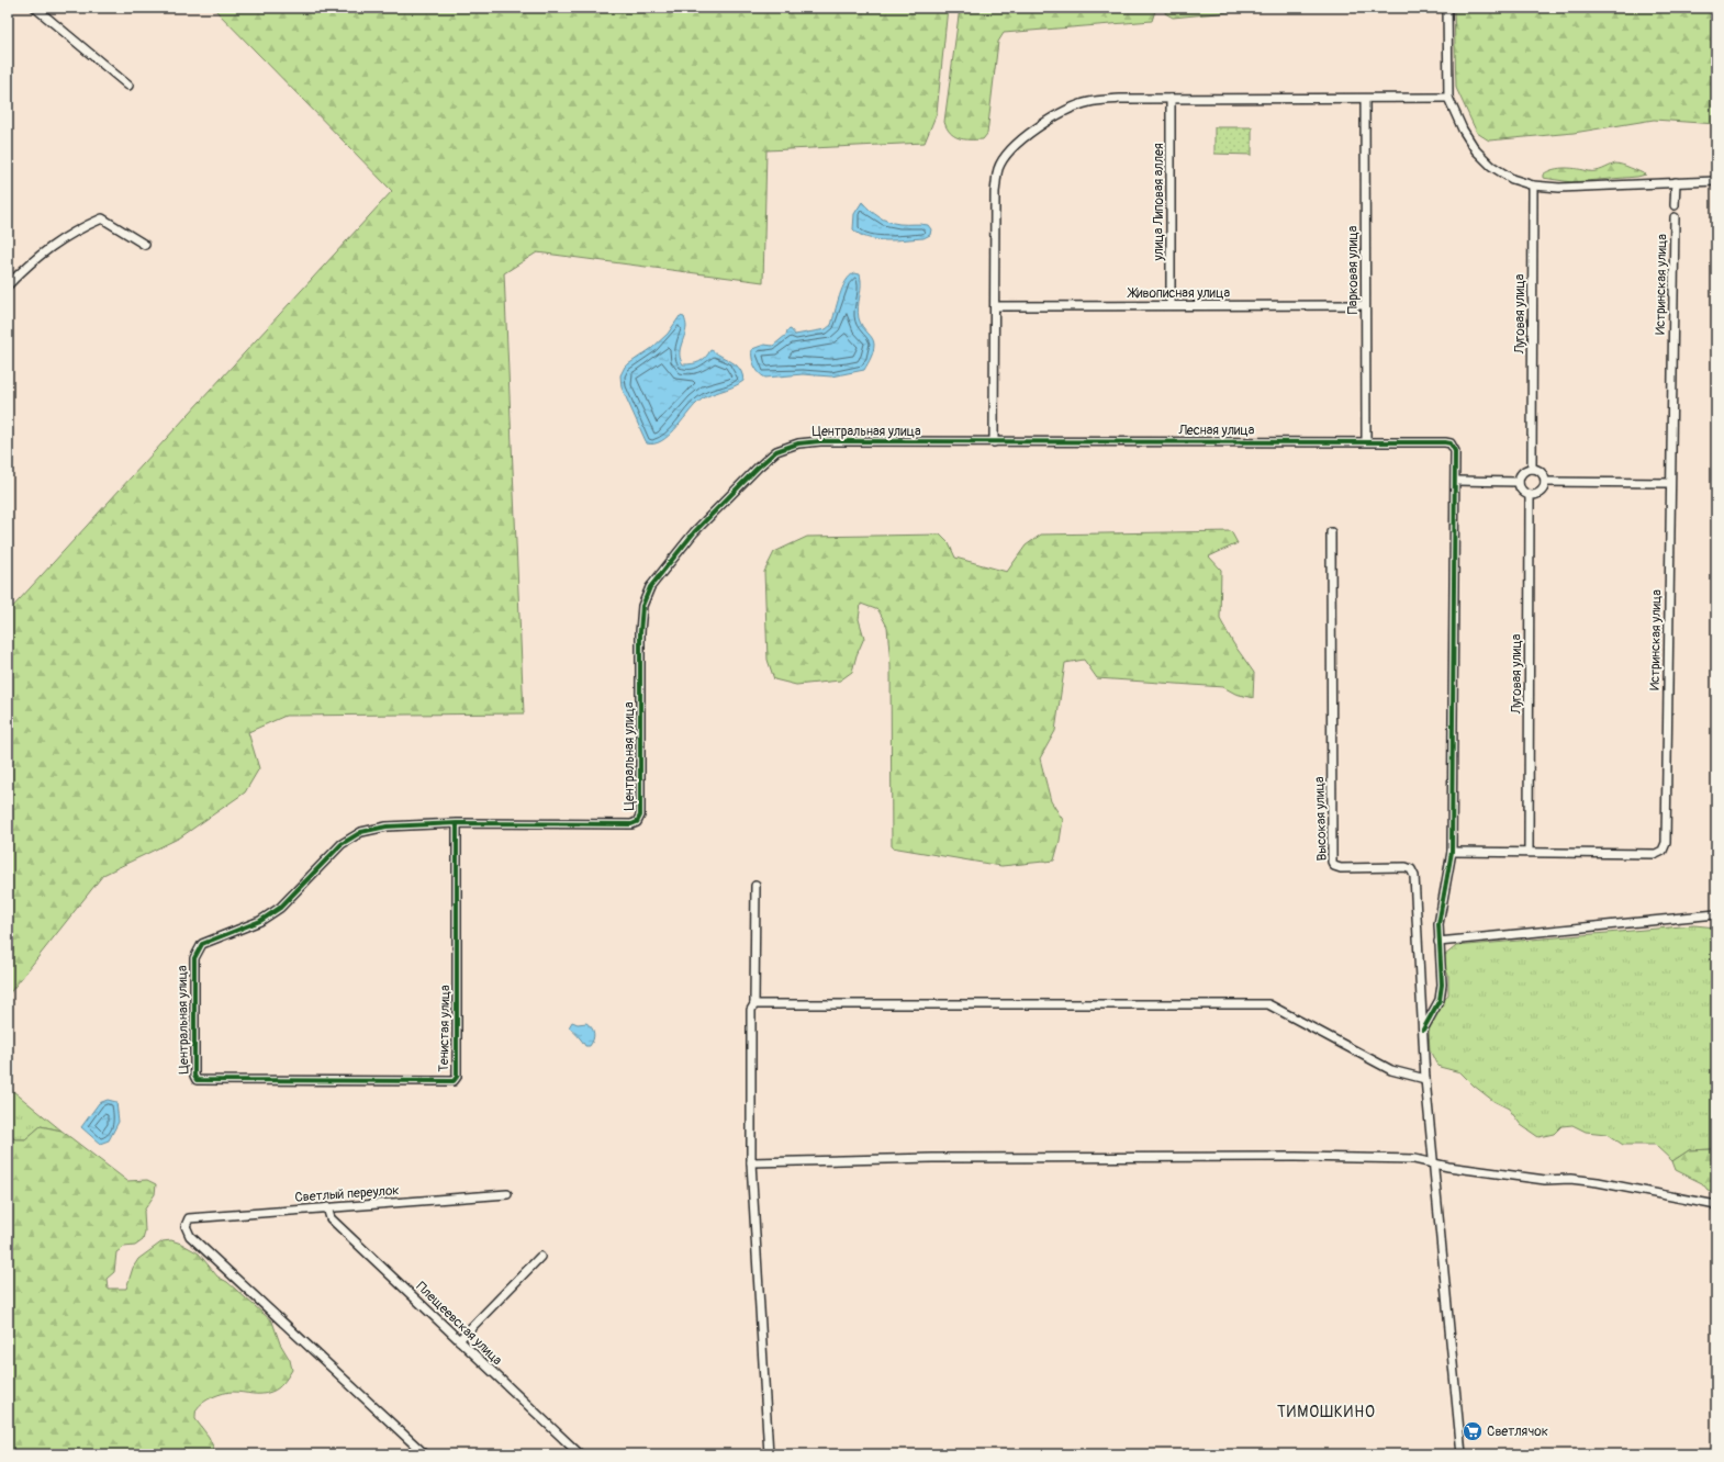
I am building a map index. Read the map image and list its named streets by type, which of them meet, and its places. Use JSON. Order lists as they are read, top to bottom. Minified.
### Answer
{"streets":{"street":["улица Липовая аллея","Парковая улица","Истринская улица","Живописная улица","Луговая улица","Лесная улица","Центральная улица","Высокая улица","Тенистая улица","Светлый переулок","Плещеевская улица"]},"crossings":[["улица Липовая аллея","Живописная улица"],["Парковая улица","Живописная улица"],["Парковая улица","Лесная улица"],["Истринская улица","Луговая улица"],["Лесная улица","Центральная улица"],["Центральная улица","Тенистая улица"],["Светлый переулок","Плещеевская улица"]],"districts":["ТИМОШКИНО"],"places":{"supermarket":["Светлячок"]}}
